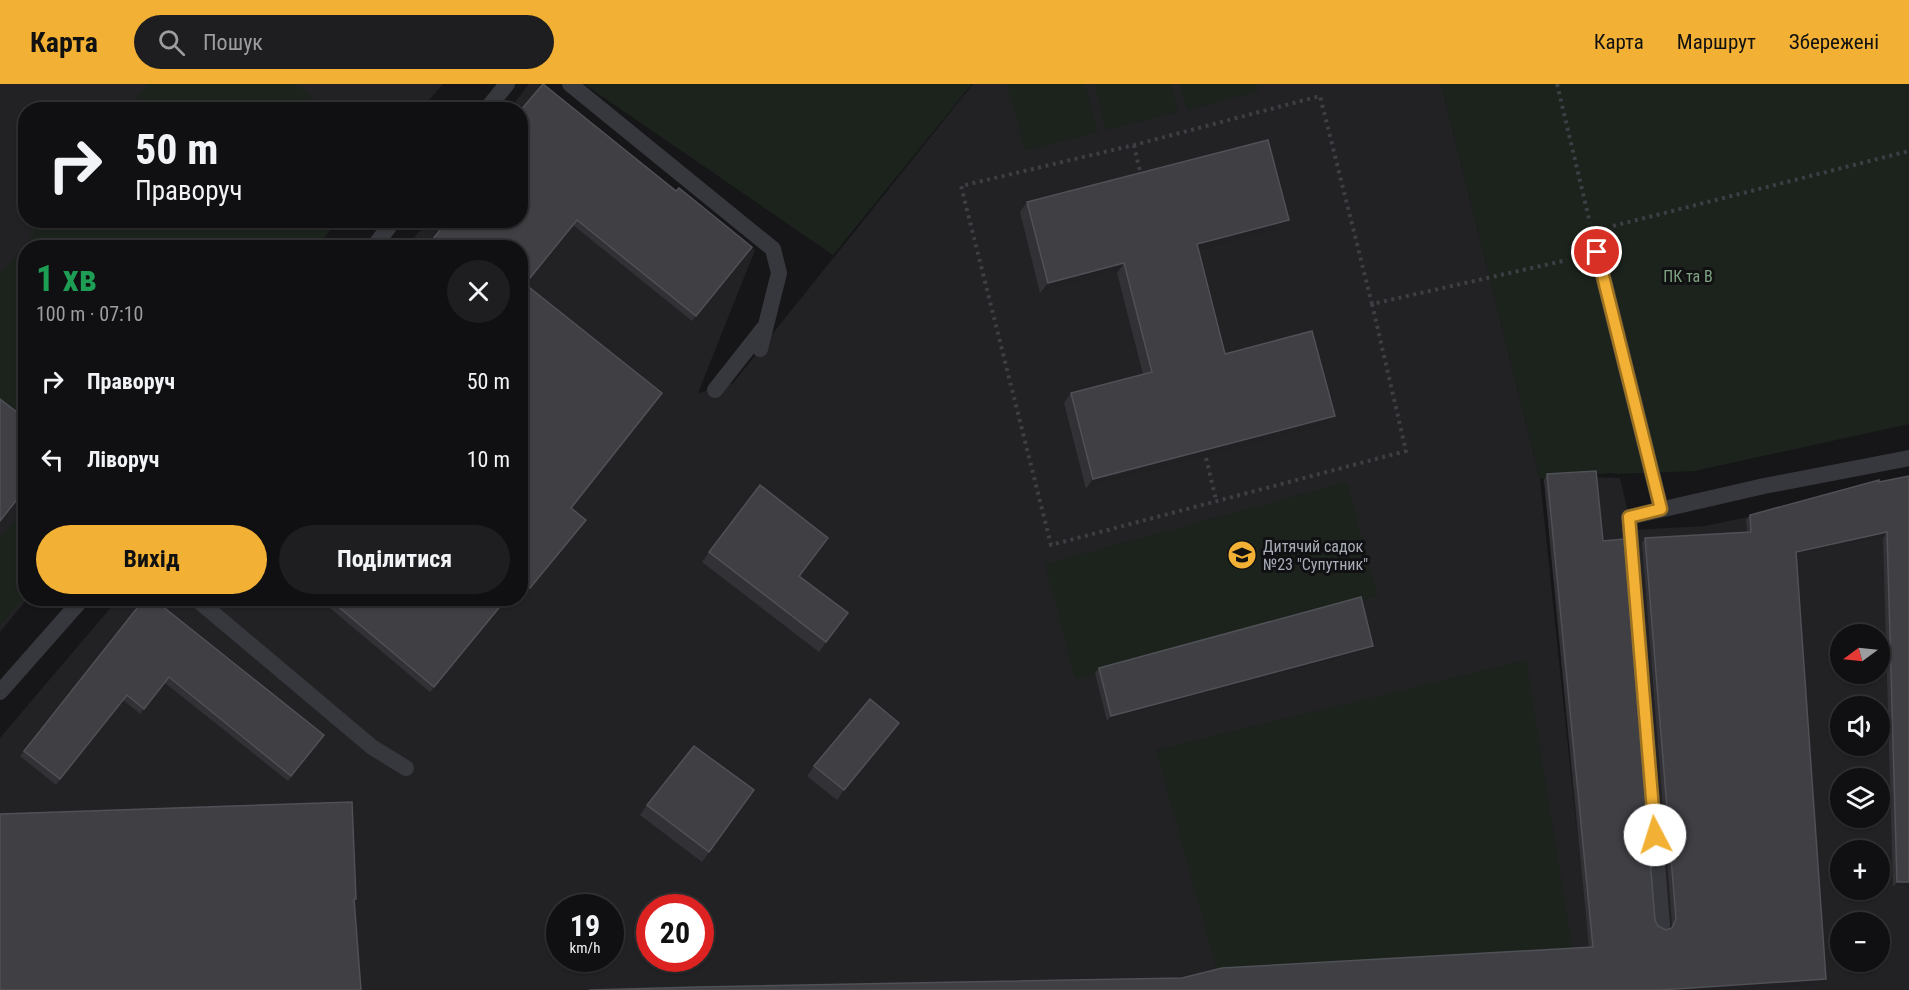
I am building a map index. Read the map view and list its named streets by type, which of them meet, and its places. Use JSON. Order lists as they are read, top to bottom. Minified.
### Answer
{"parks":["ПК та В"],"places":{"school or university":["Дитячий садок №23 \"Супутник\""]},"north":"left","page":{"header":"Карта","search":"Пошук","nav":["Карта","Маршрут","Збережені"],"turn":["50 m","Праворуч"],"heading":["1 хв","100 m · 07:10"],"list":[{"name":"Праворуч","value":"50 m"},{"name":"Ліворуч","value":"10 m"}],"buttons":["Вихід","Поділитися"],"map_buttons":["+","−"],"speed":"19 km/h","limit":"20"}}
